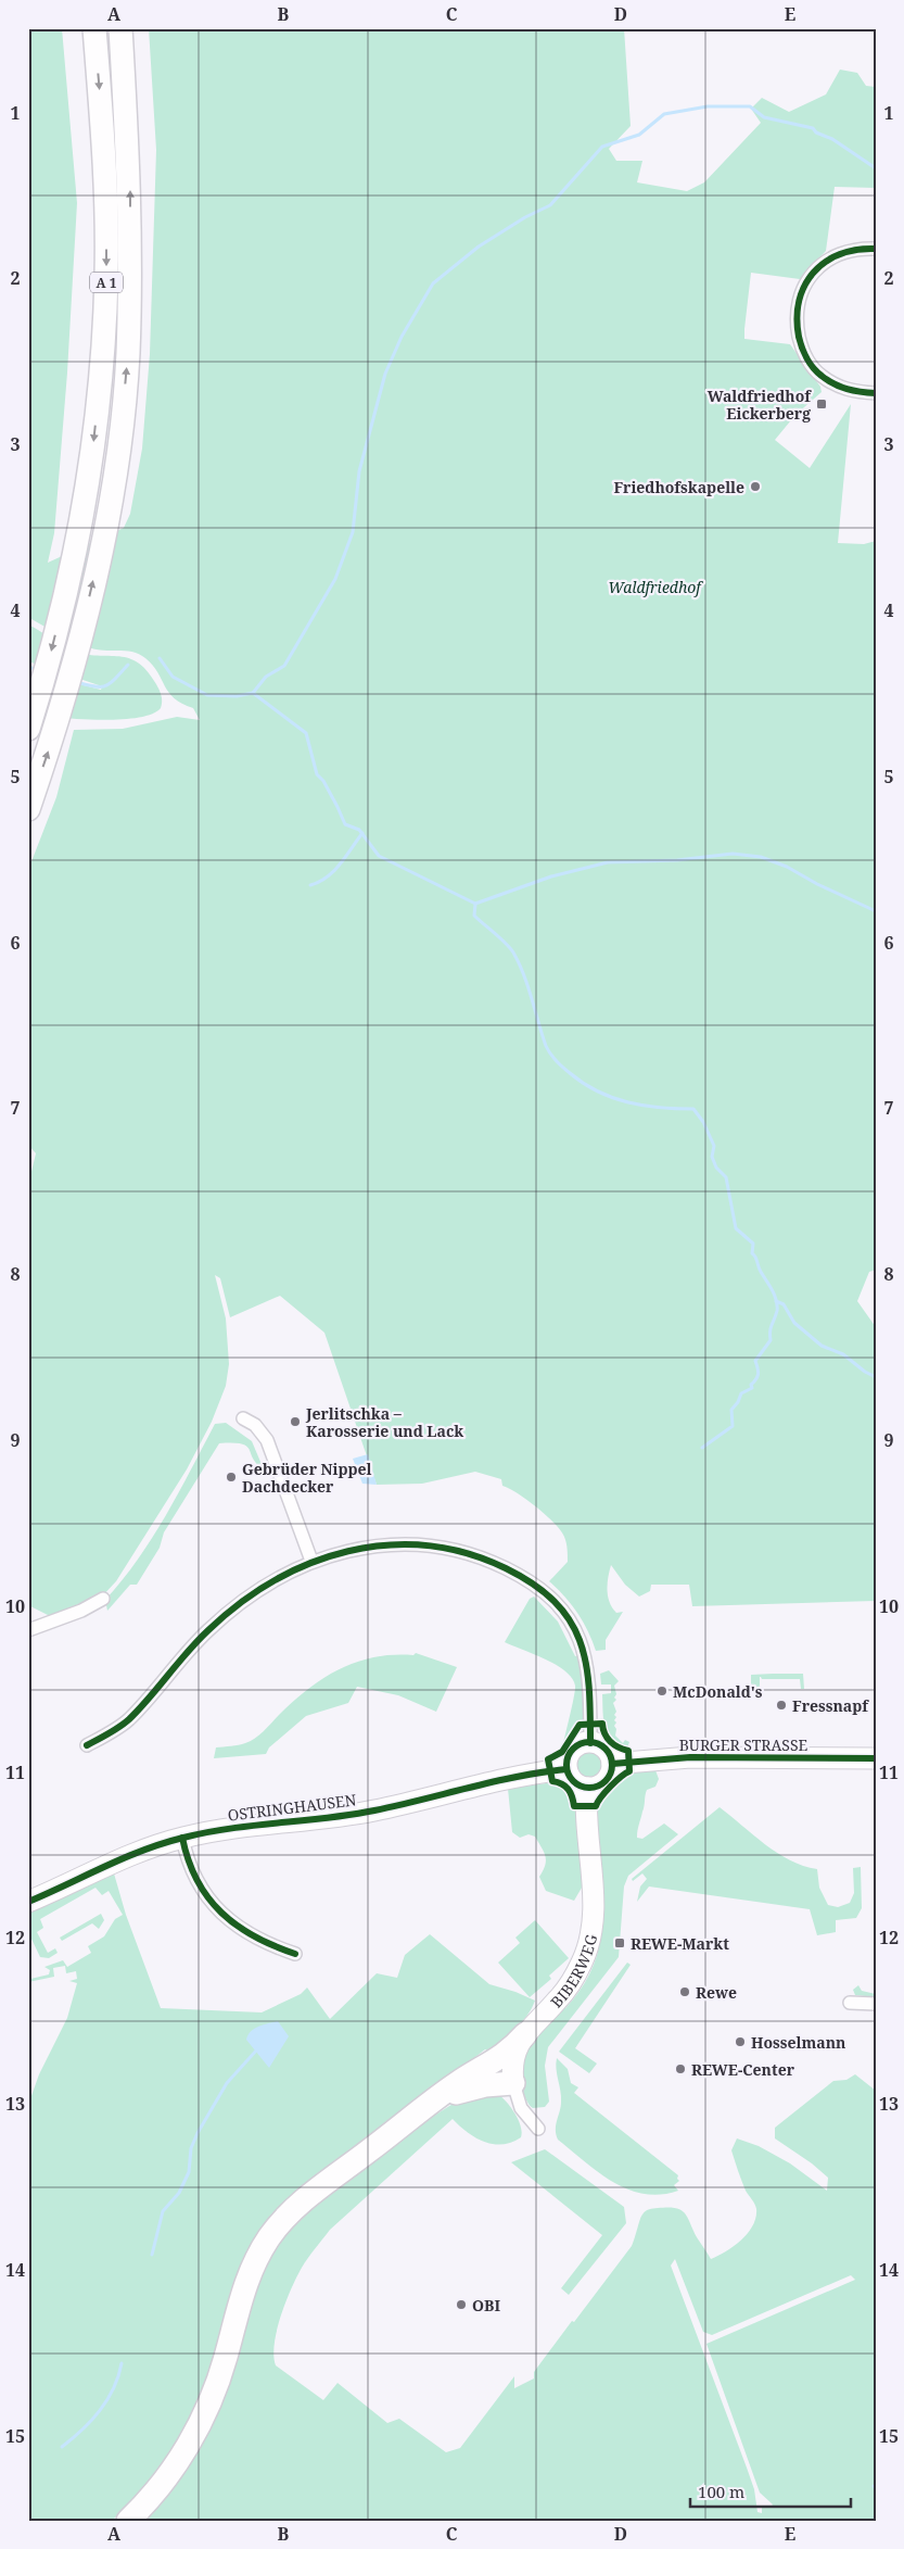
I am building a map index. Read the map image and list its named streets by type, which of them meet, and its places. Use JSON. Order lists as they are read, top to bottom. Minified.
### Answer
{"streets":{"highway":["A 1"],"main road":["BURGER STRASSE","OSTRINGHAUSEN","BIBERWEG"]},"crossings":[["BURGER STRASSE","OSTRINGHAUSEN"],["BURGER STRASSE","BIBERWEG"],["OSTRINGHAUSEN","BIBERWEG"]],"parks":["Waldfriedhof"],"places":{"transit":["Waldfriedhof Eickerberg","REWE-Markt"],"other":["Friedhofskapelle","Jerlitschka – Karosserie und Lack","Gebrüder Nippel Dachdecker","McDonald's","Fressnapf","Rewe","Hosselmann","REWE-Center","OBI"]},"scale_bar":"100 m","grid":{"columns":["A","B","C","D","E"],"rows":["1","2","3","4","5","6","7","8","9","10","11","12","13","14","15"]}}
